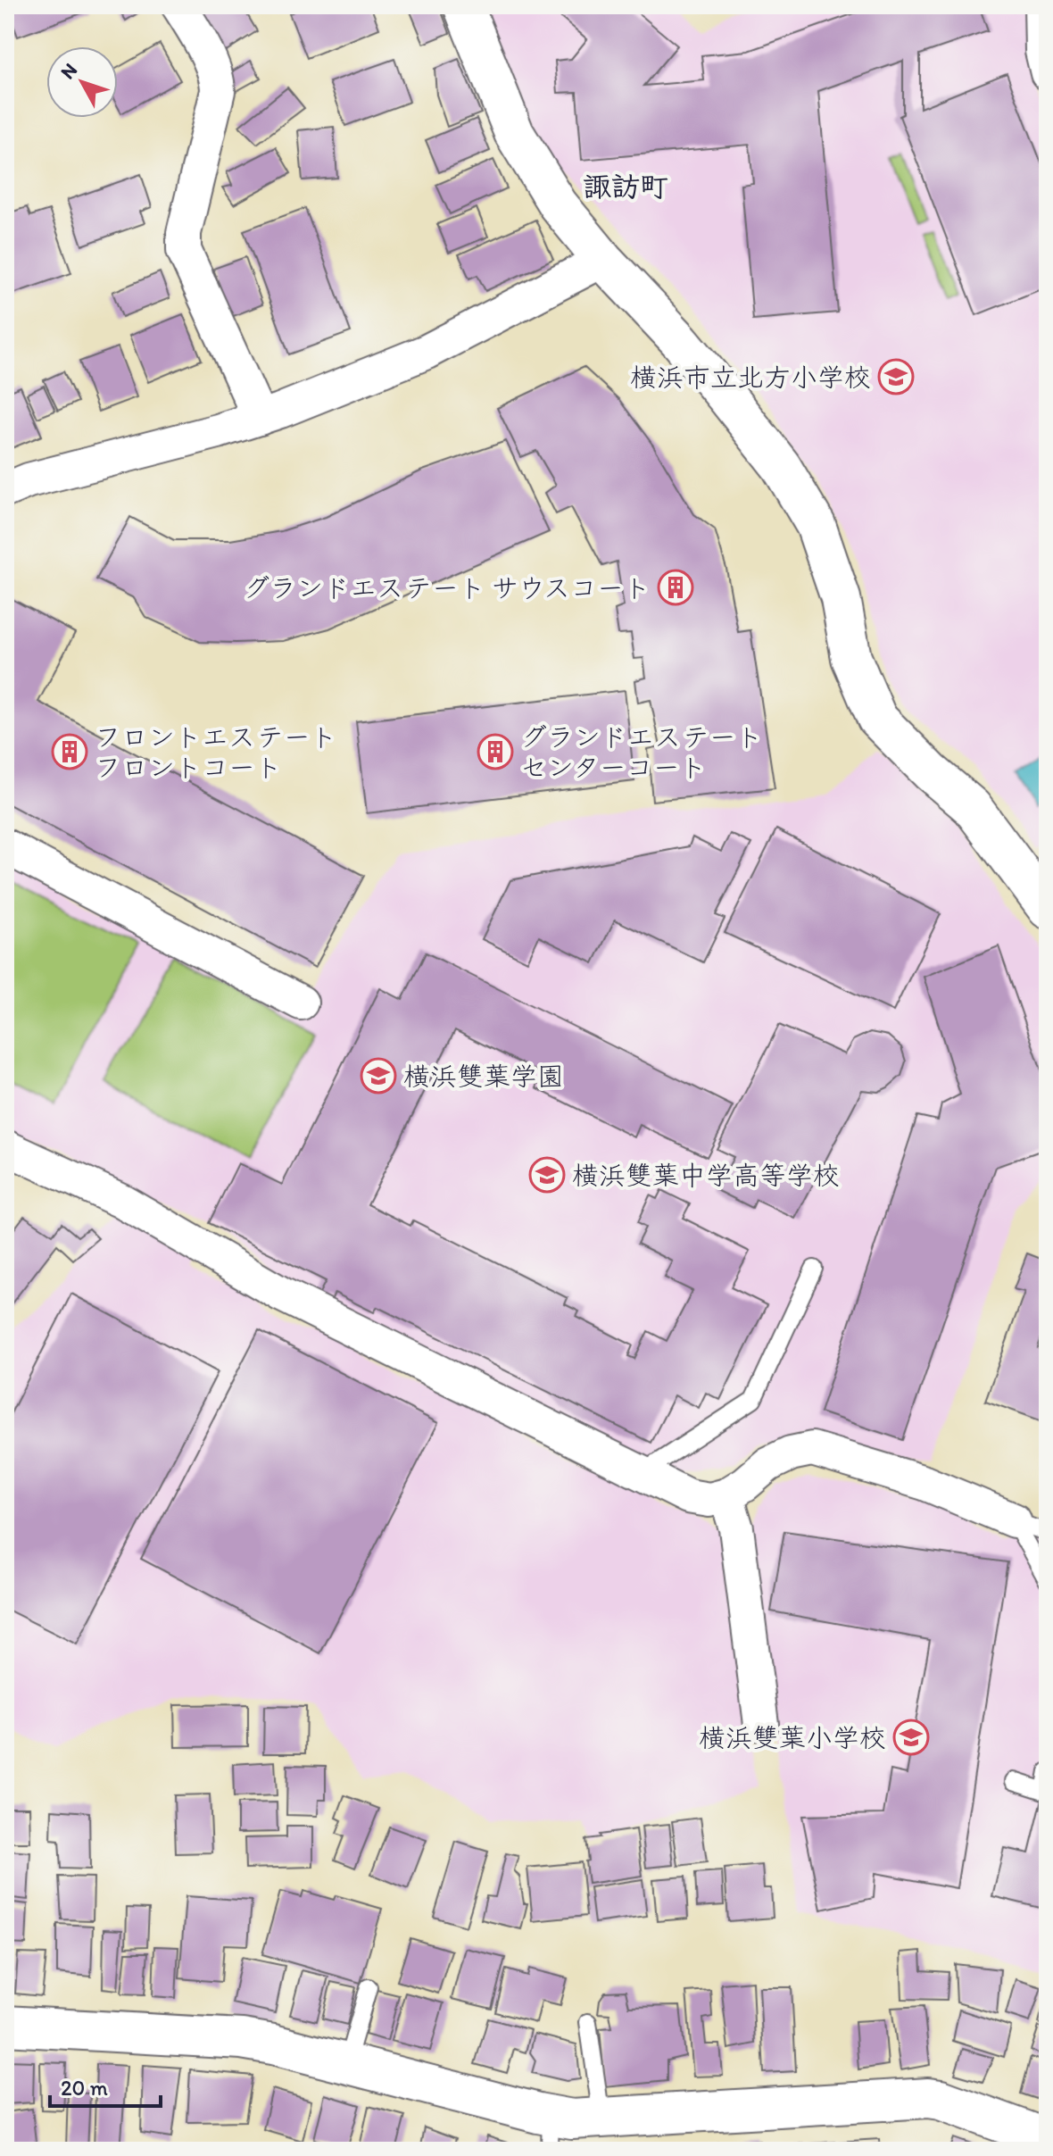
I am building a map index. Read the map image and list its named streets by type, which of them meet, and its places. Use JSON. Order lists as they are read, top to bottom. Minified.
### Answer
{"districts":["諏訪町"],"places":{"school or university":["横浜市立北方小学校","横浜雙葉学園","横浜雙葉中学高等学校","横浜雙葉小学校"],"building":["グランドエステート サウスコート","フロントエステート フロントコート","グランドエステート センターコート"]},"scale_bar":"20 m","north":"top left"}
